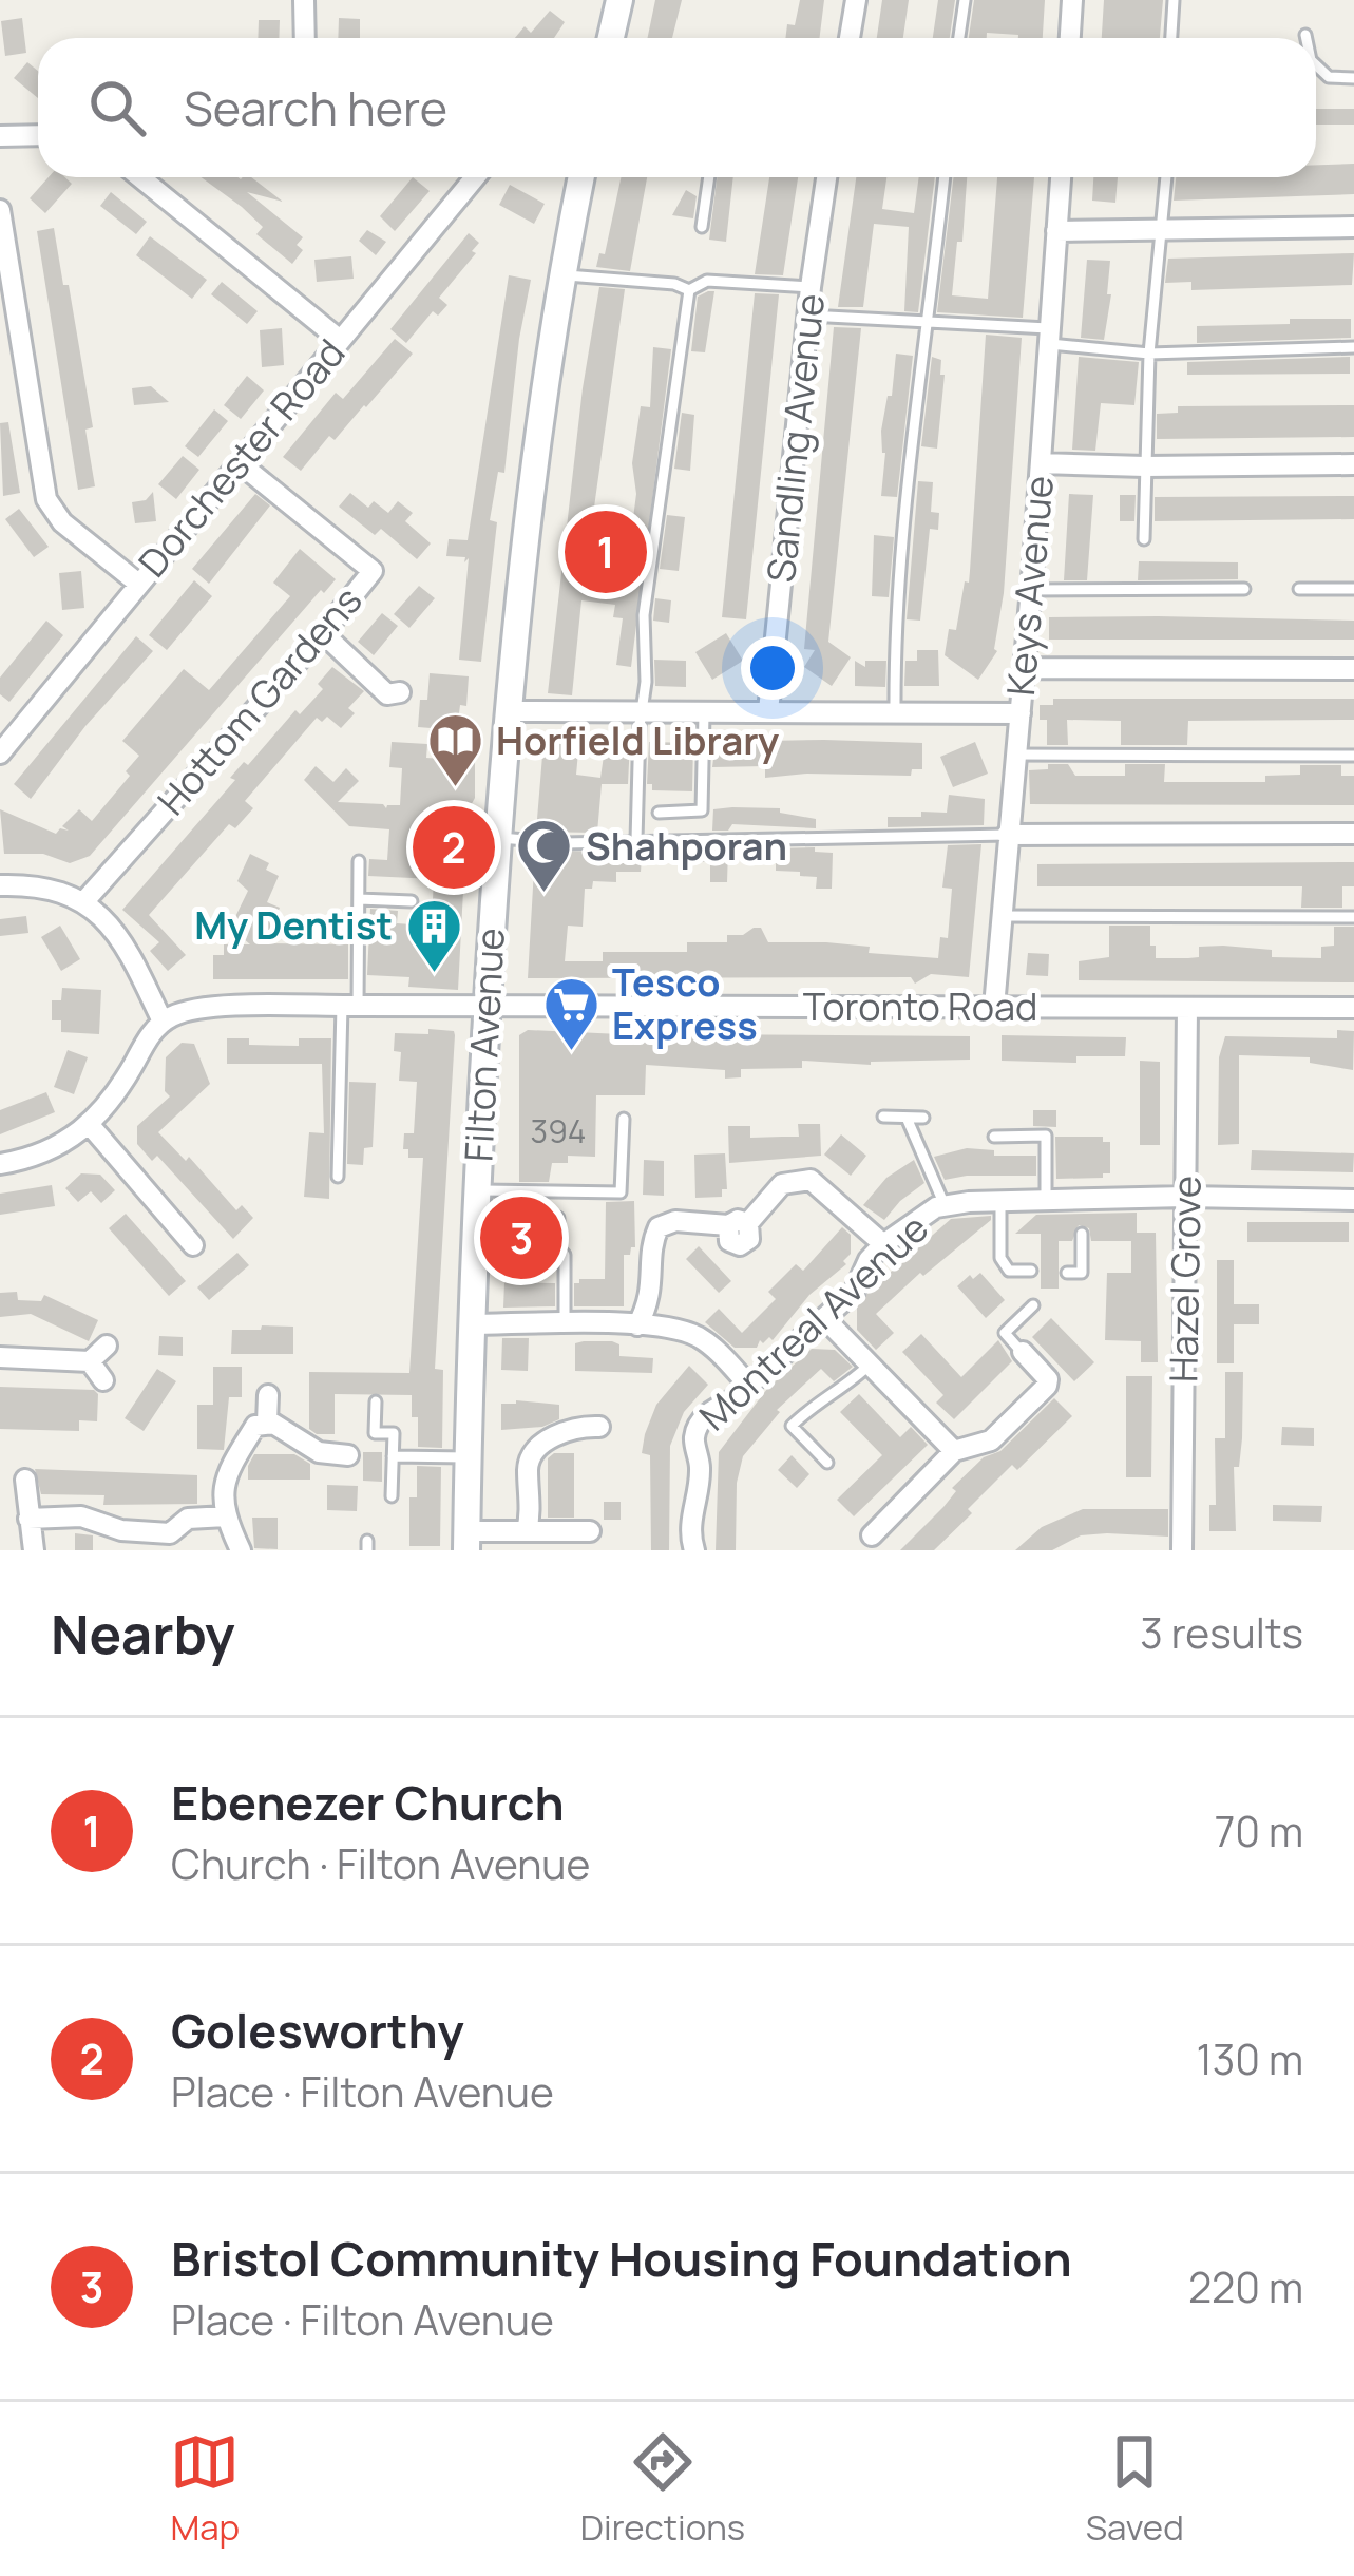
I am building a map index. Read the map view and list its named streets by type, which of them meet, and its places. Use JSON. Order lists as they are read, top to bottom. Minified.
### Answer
{"streets":{"street":["Sandling Avenue","Dorchester Road","Keys Avenue","Hottom Gardens","Toronto Road","Filton Avenue","Hazel Grove","Montreal Avenue"]},"crossings":[["Dorchester Road","Hottom Gardens"],["Keys Avenue","Toronto Road"],["Toronto Road","Filton Avenue"],["Toronto Road","Hazel Grove"],["Hazel Grove","Montreal Avenue"]],"places":{"library":["Horfield Library"],"mosque":["Shahporan"],"building":["My Dentist"],"supermarket":["Tesco Express"]},"house_numbers":["394"],"page":{"search":"Search here","pins":["1","2","3"],"heading":["Nearby","3 results"],"list":[{"mark":"1","name":"Ebenezer Church","note":"Church · Filton Avenue","value":"70 m"},{"mark":"2","name":"Golesworthy","note":"Place · Filton Avenue","value":"130 m"},{"mark":"3","name":"Bristol Community Housing Foundation","note":"Place · Filton Avenue","value":"220 m"}],"nav":["Map","Directions","Saved"]}}
